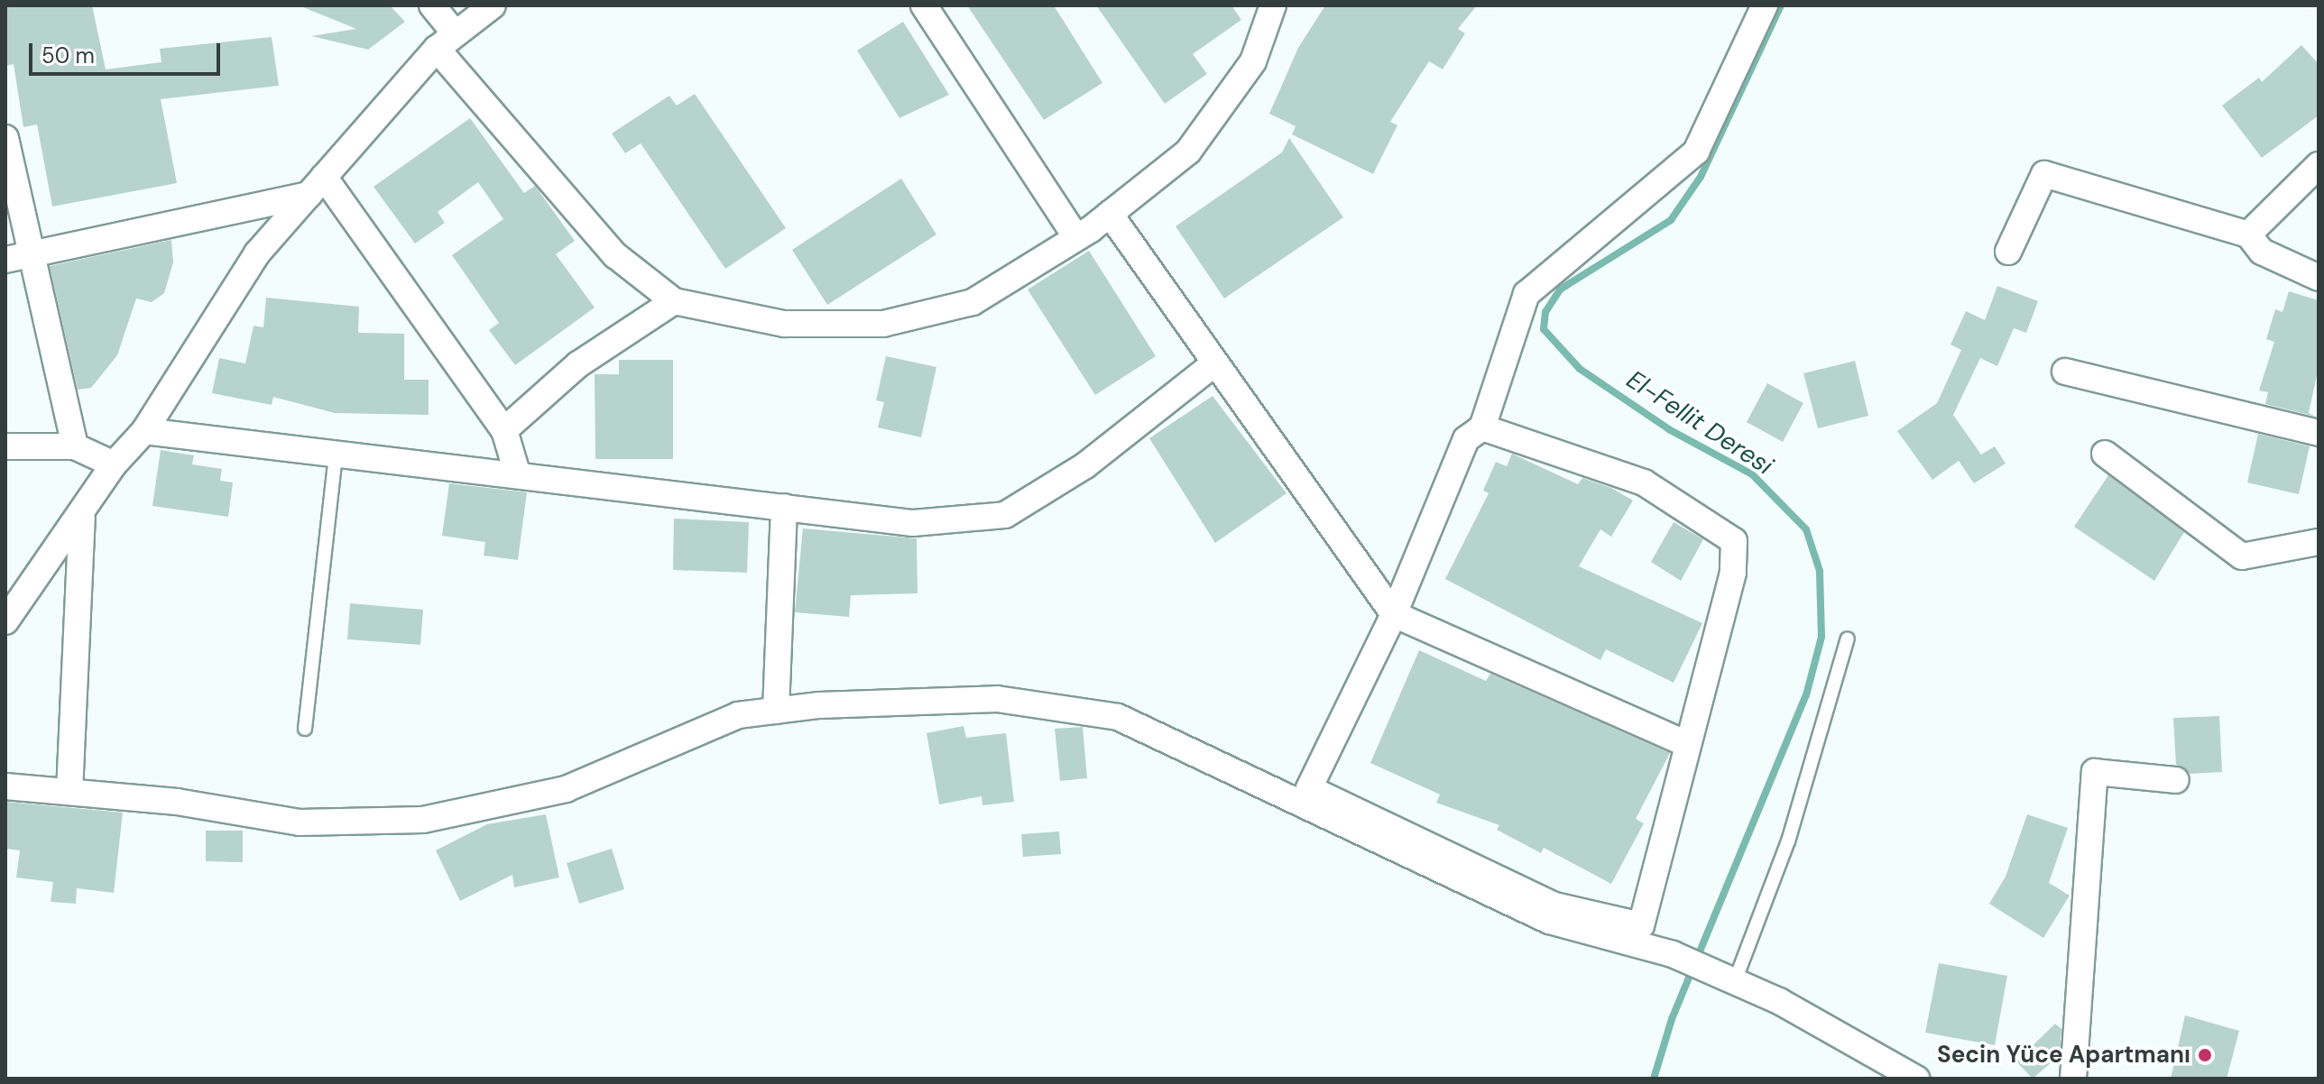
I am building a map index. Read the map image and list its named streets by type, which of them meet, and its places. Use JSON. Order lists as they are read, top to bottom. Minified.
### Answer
{"water":["El-Fellit Deresi"],"places":["Secin Yüce Apartmanı"],"scale_bar":"50 m"}
